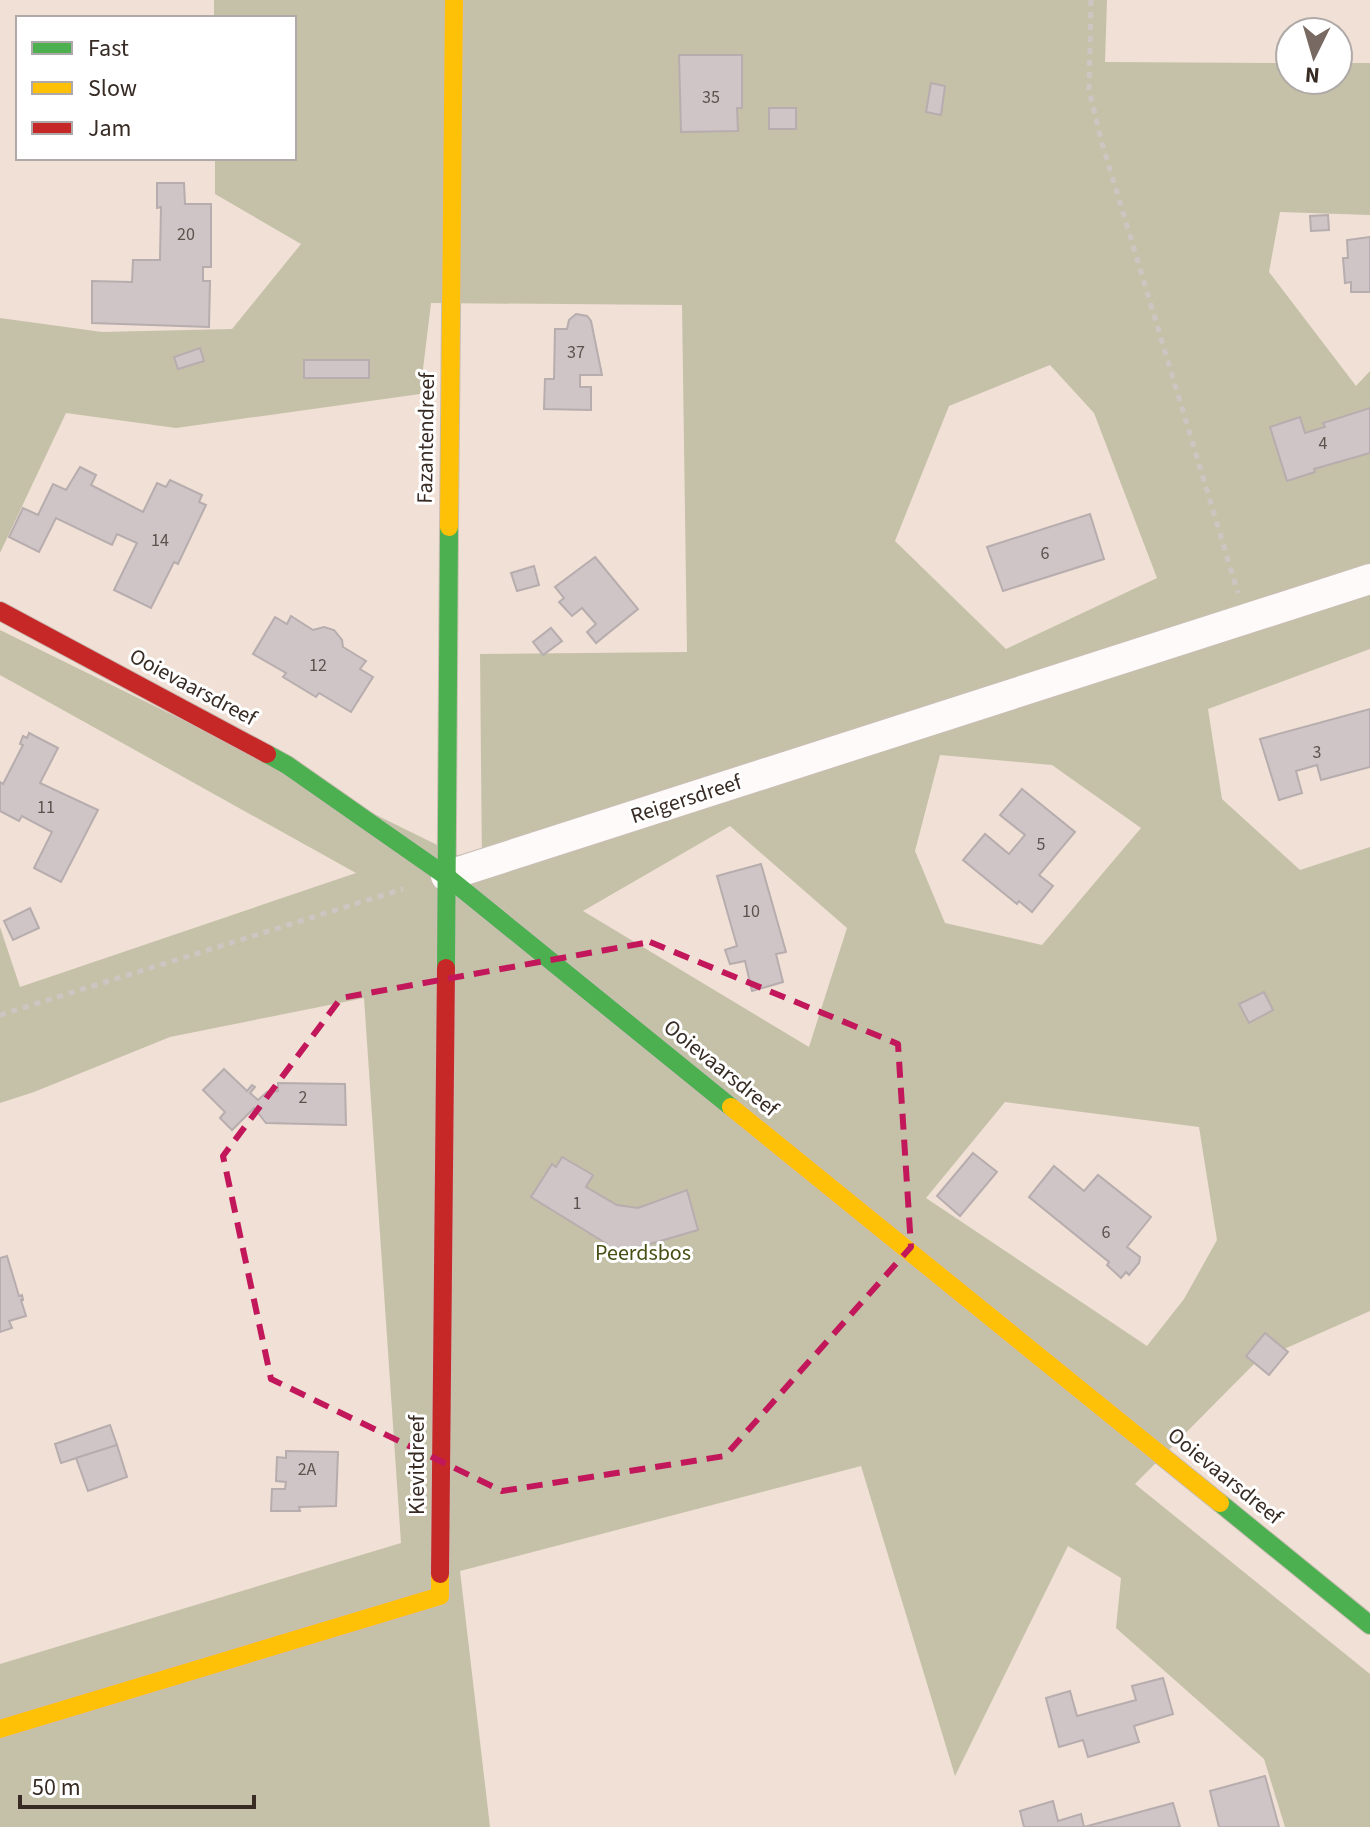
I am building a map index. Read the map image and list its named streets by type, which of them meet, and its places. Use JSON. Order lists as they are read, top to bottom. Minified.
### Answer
{"streets":{"street":["Fazantendreef","Ooievaarsdreef","Reigersdreef","Kievitdreef"]},"crossings":[["Fazantendreef","Ooievaarsdreef"],["Fazantendreef","Reigersdreef"],["Fazantendreef","Kievitdreef"],["Ooievaarsdreef","Reigersdreef"],["Ooievaarsdreef","Kievitdreef"],["Reigersdreef","Kievitdreef"]],"parks":["Peerdsbos"],"house_numbers":["35","20","37","4","14","6","12","3","11","5","10","2","1","6","2A"],"legend":["Fast","Slow","Jam"],"scale_bar":"50 m","north":"bottom"}
